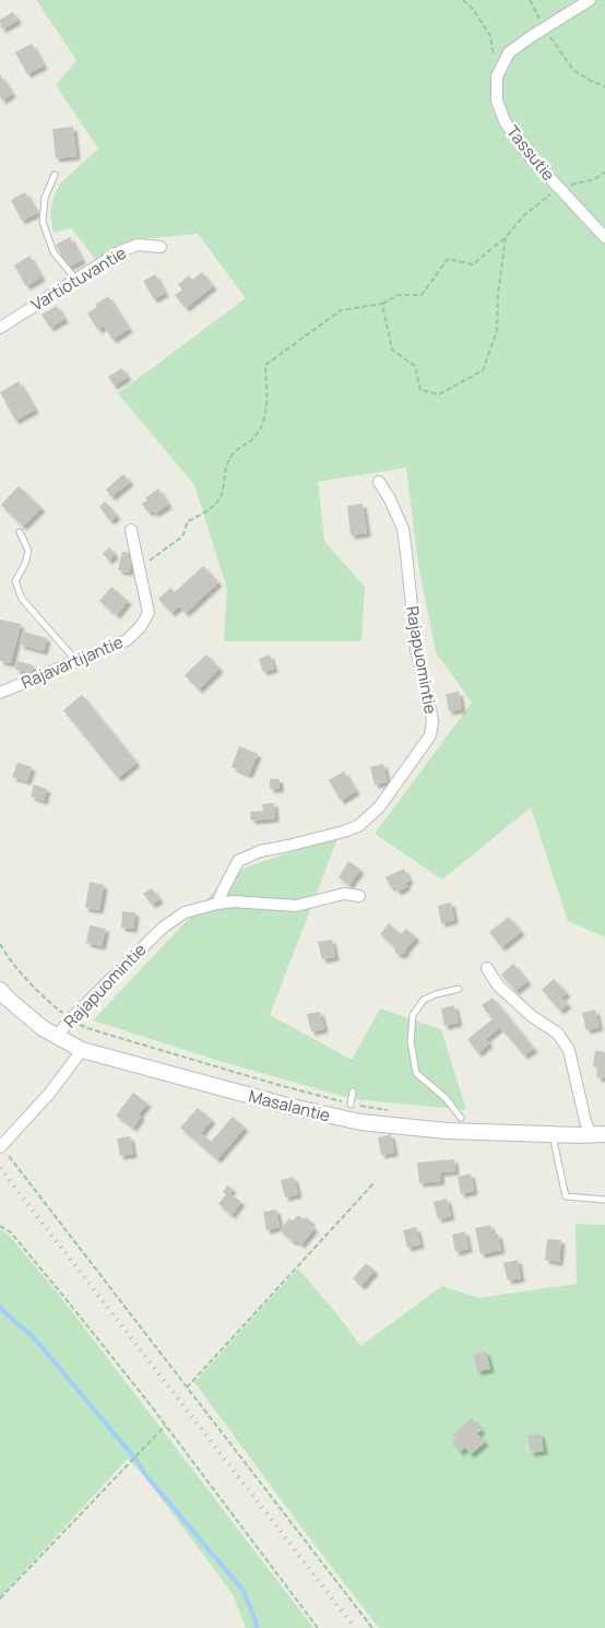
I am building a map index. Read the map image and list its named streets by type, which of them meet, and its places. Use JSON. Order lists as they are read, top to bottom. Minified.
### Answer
{"streets":{"street":["Tassutie","Vartiotuvantie","Rajapuomintie","Rajavartijantie","Masalantie"]},"crossings":[["Rajapuomintie","Masalantie"]]}
